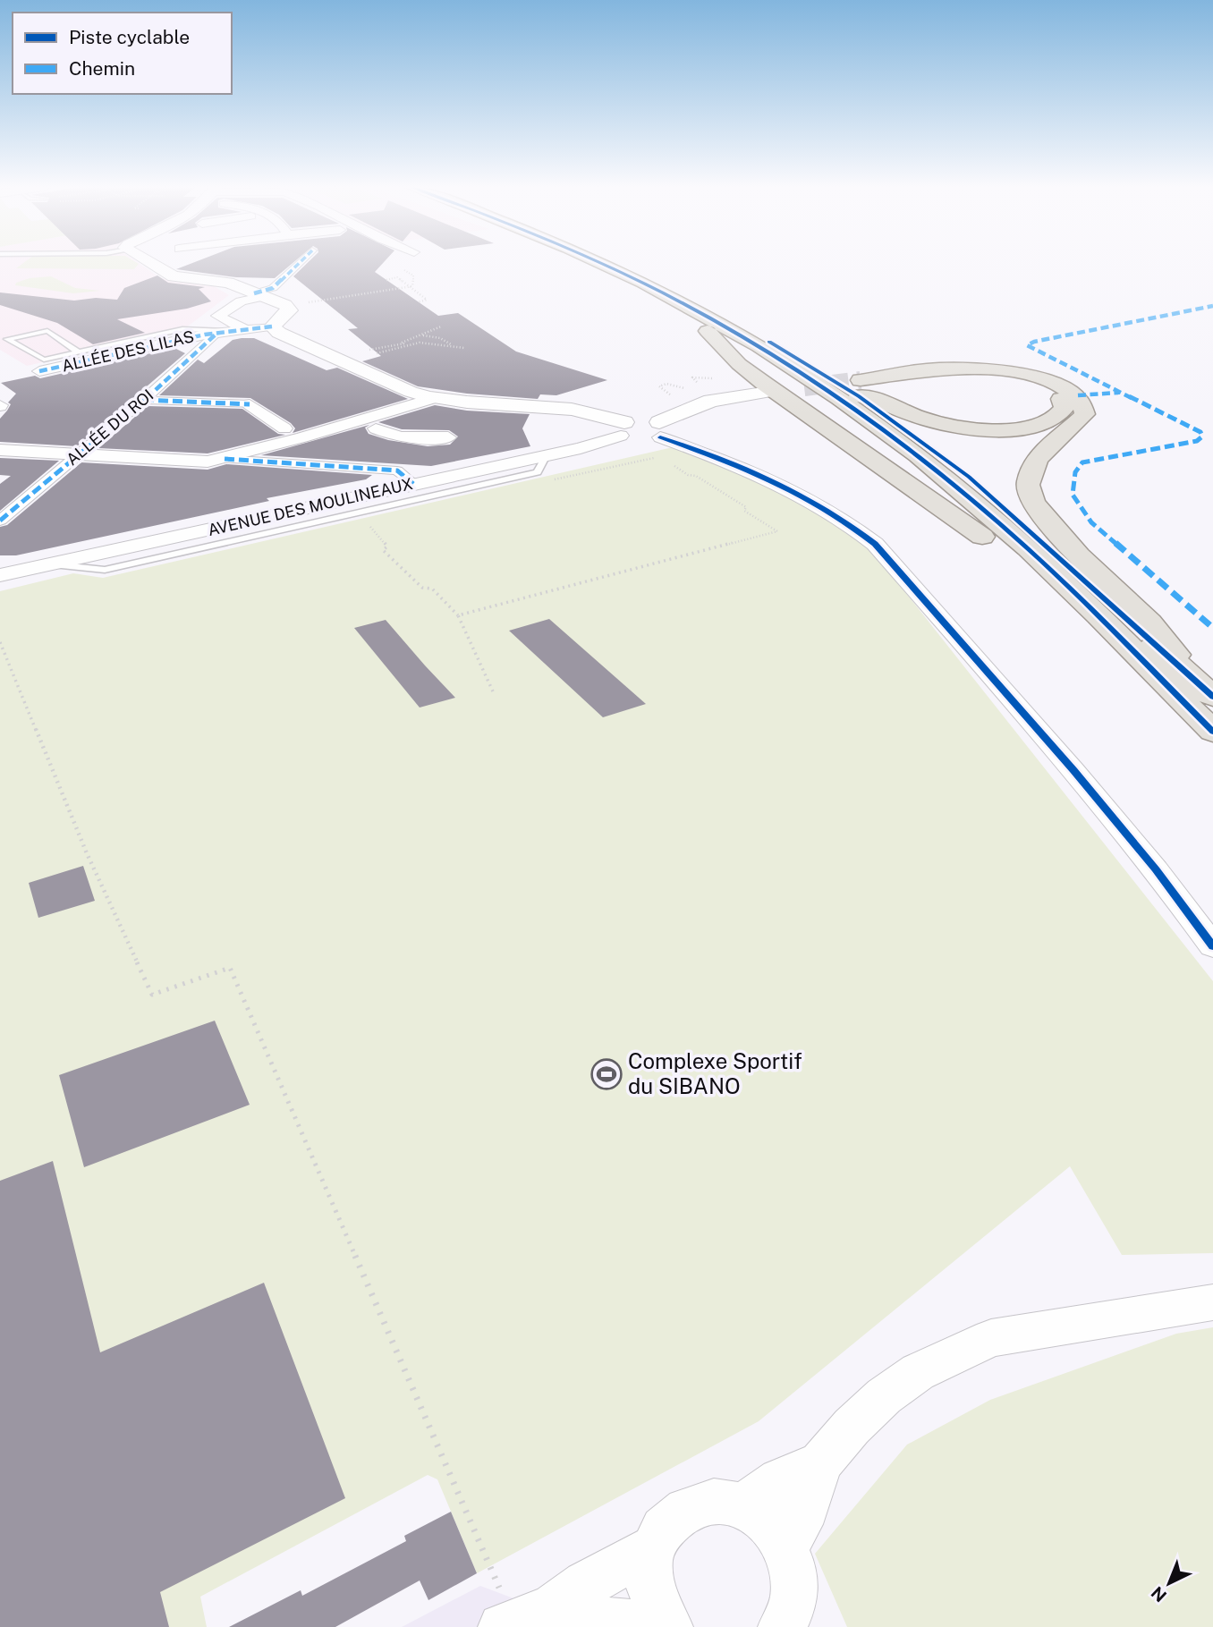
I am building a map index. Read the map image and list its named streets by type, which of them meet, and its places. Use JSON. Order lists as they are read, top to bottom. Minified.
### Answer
{"streets":{"street":["ALLÉE DES LILAS","ALLÉE DU ROI","AVENUE DES MOULINEAUX"]},"crossings":[["ALLÉE DES LILAS","ALLÉE DU ROI"]],"places":{"sports":["Complexe Sportif du SIBANO"]},"legend":["Piste cyclable","Chemin"],"north":"bottom left"}
